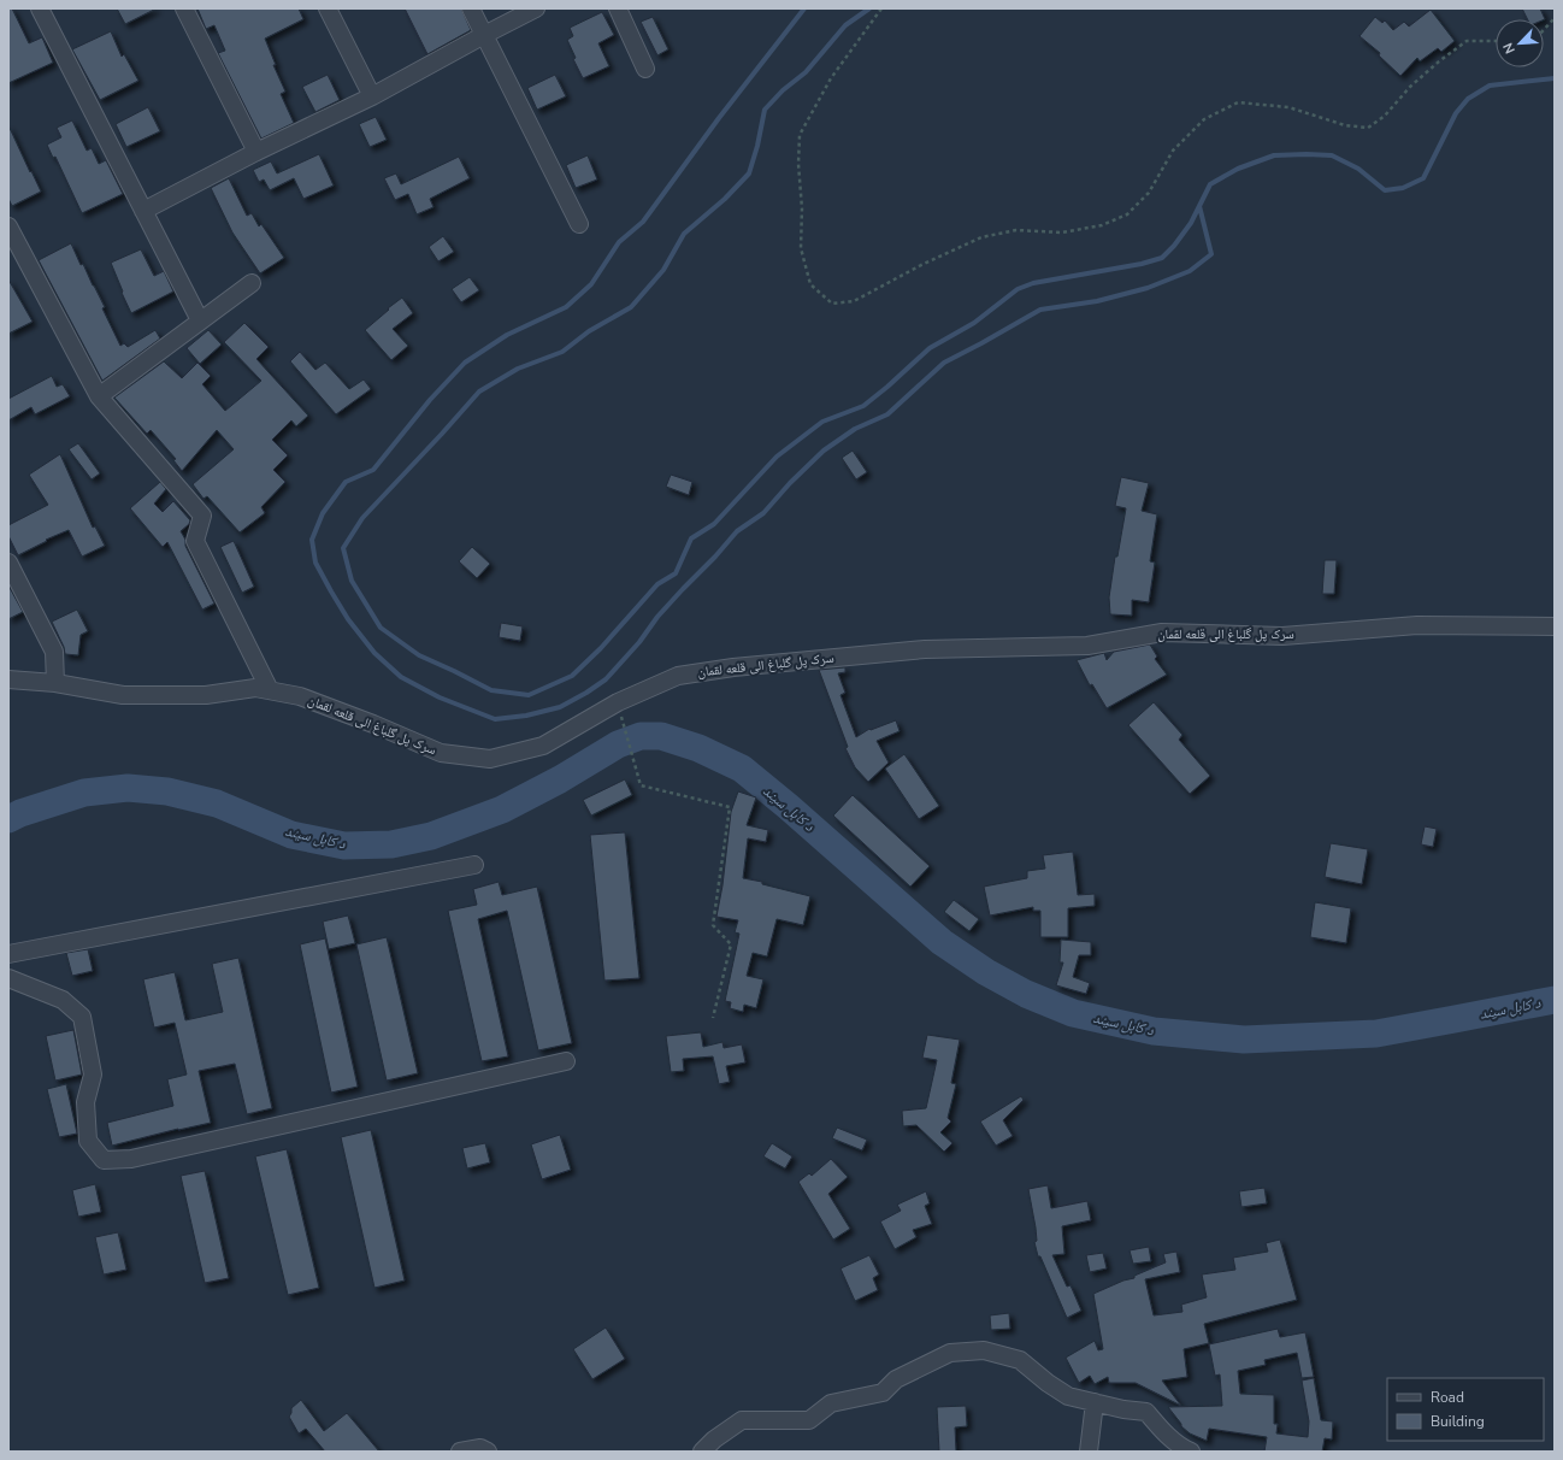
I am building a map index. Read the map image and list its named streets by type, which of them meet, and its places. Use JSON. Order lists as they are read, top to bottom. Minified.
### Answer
{"streets":{"street":["سرک پل گلباغ الی قلعه لقمان"]},"water":["د کابل سيند"],"legend":["Road","Building"],"north":"bottom left"}
